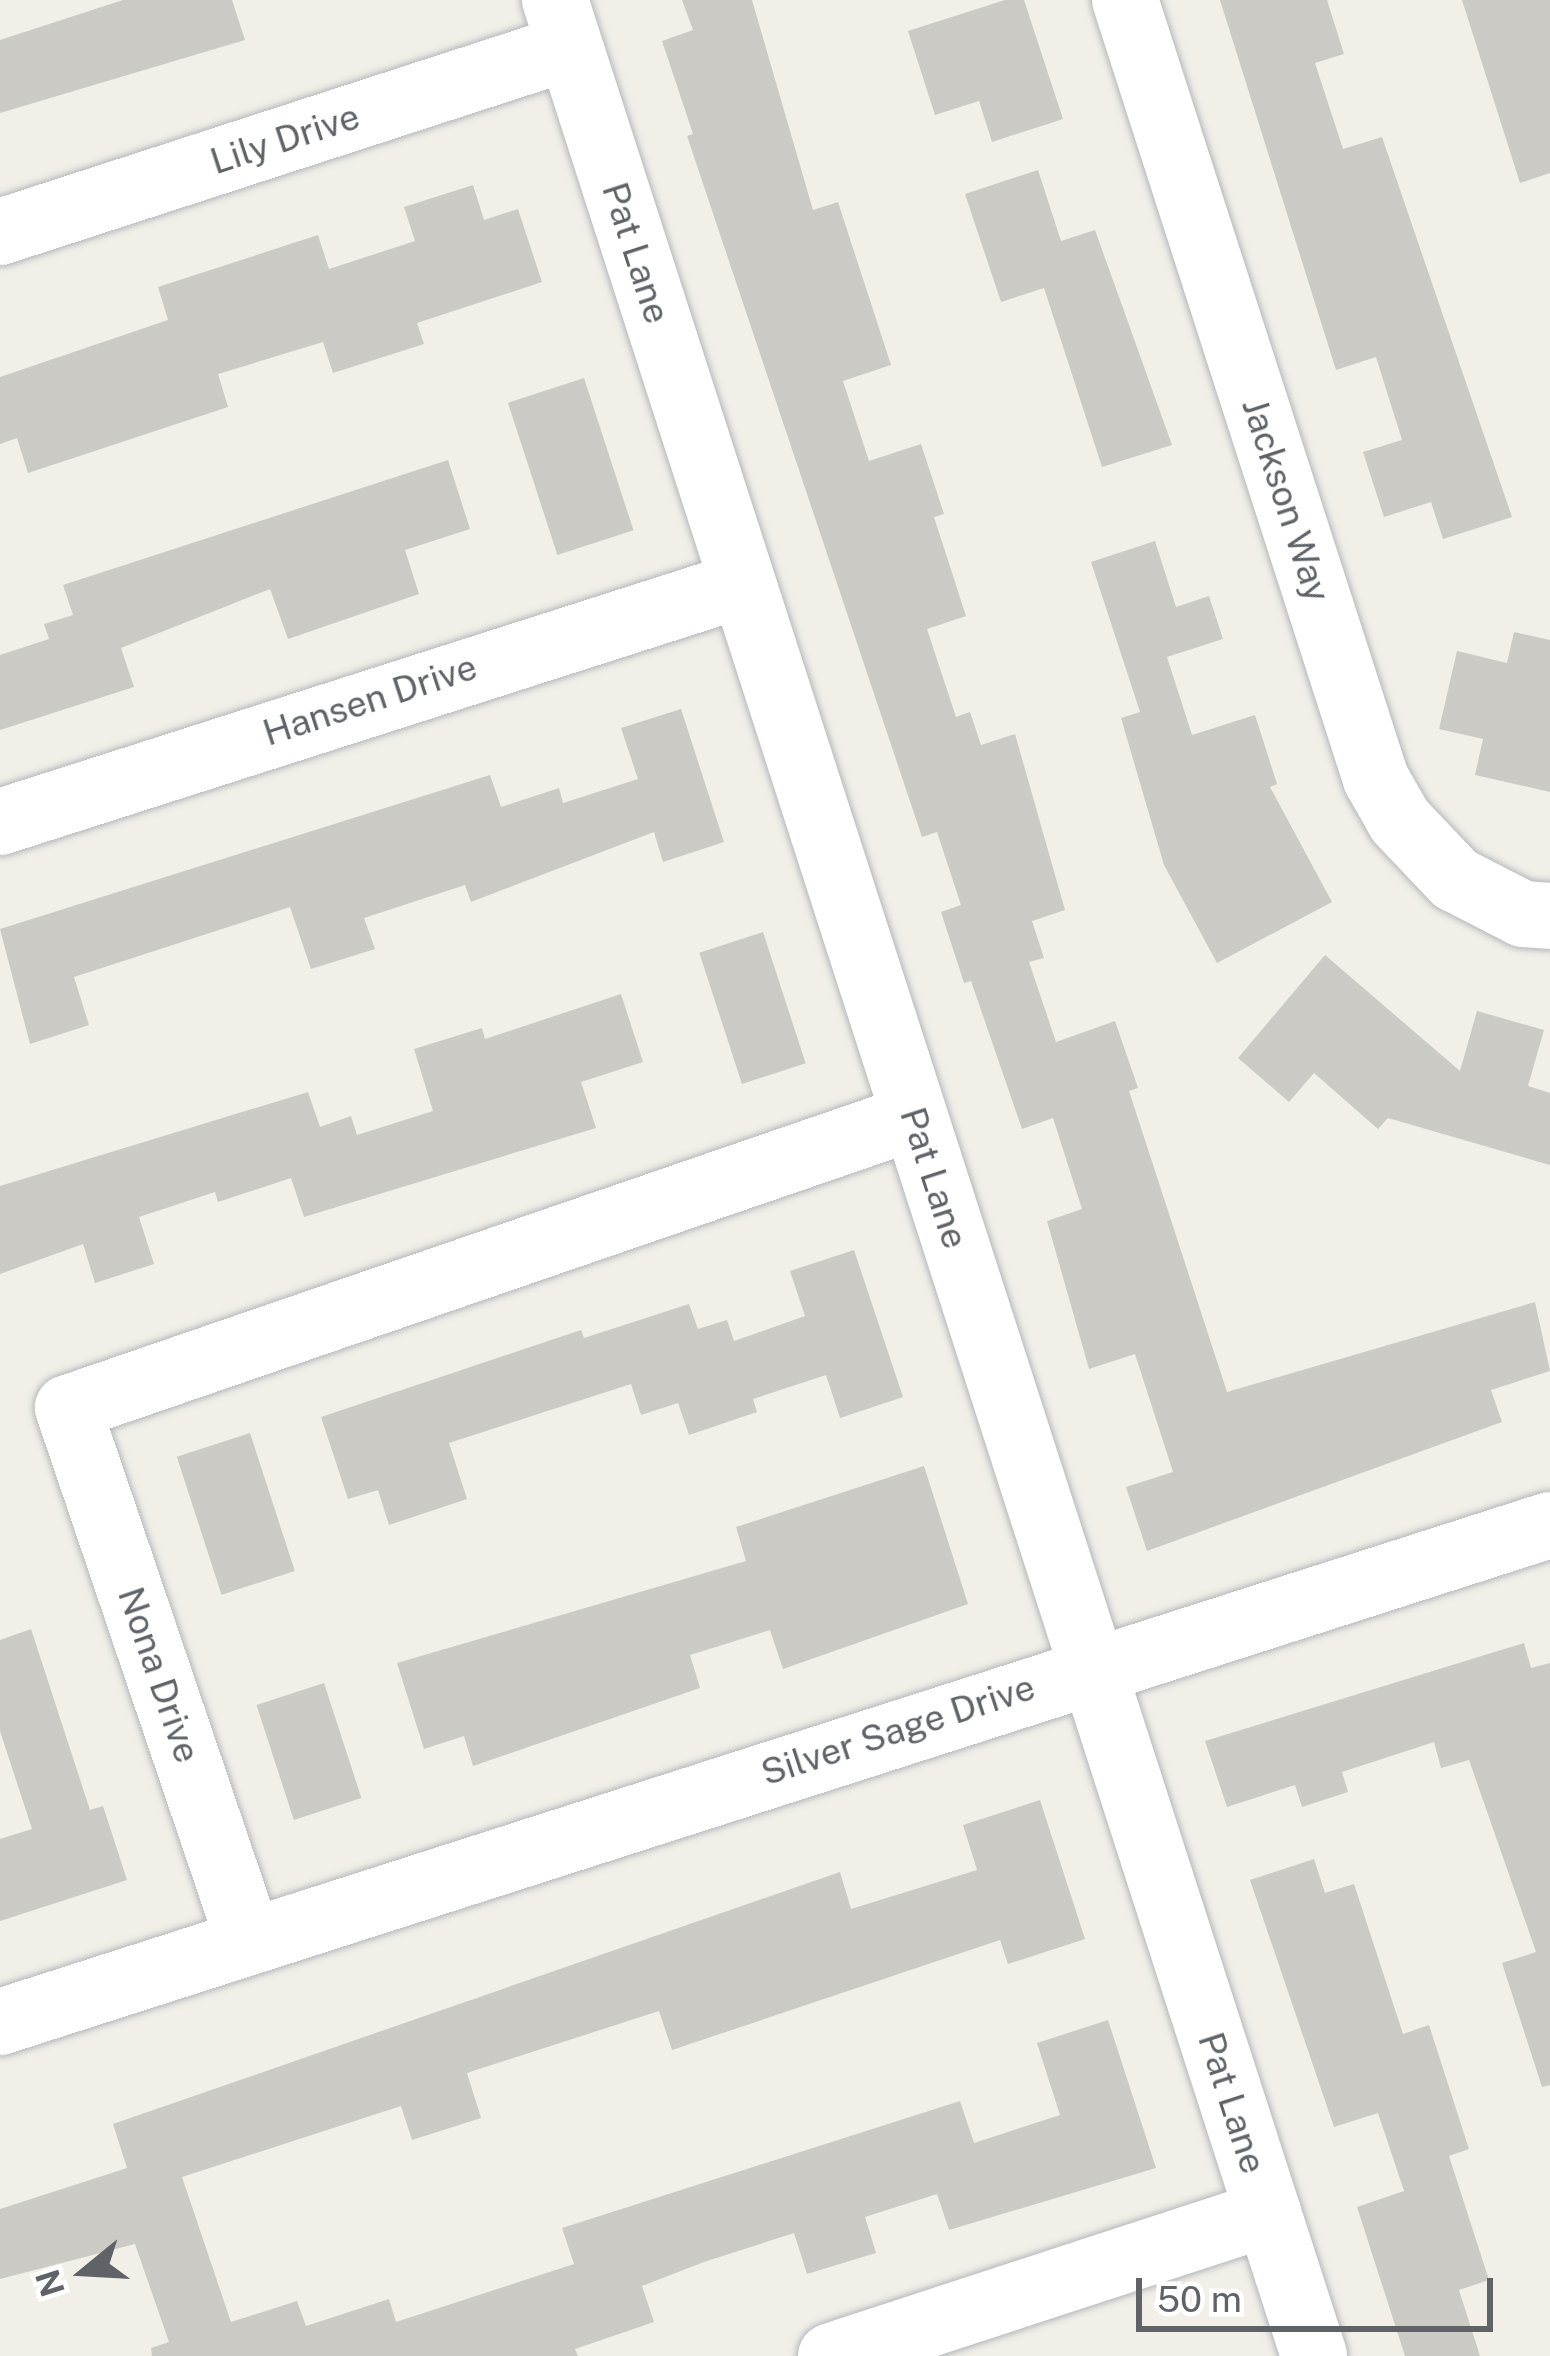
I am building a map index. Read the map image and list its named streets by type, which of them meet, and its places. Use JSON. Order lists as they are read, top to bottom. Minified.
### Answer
{"streets":{"street":["Lily Drive","Pat Lane","Jackson Way","Hansen Drive","Nona Drive","Silver Sage Drive"]},"crossings":[["Lily Drive","Pat Lane"],["Pat Lane","Hansen Drive"],["Pat Lane","Nona Drive"],["Pat Lane","Silver Sage Drive"],["Nona Drive","Silver Sage Drive"]],"scale_bar":"50 m","north":"left"}
